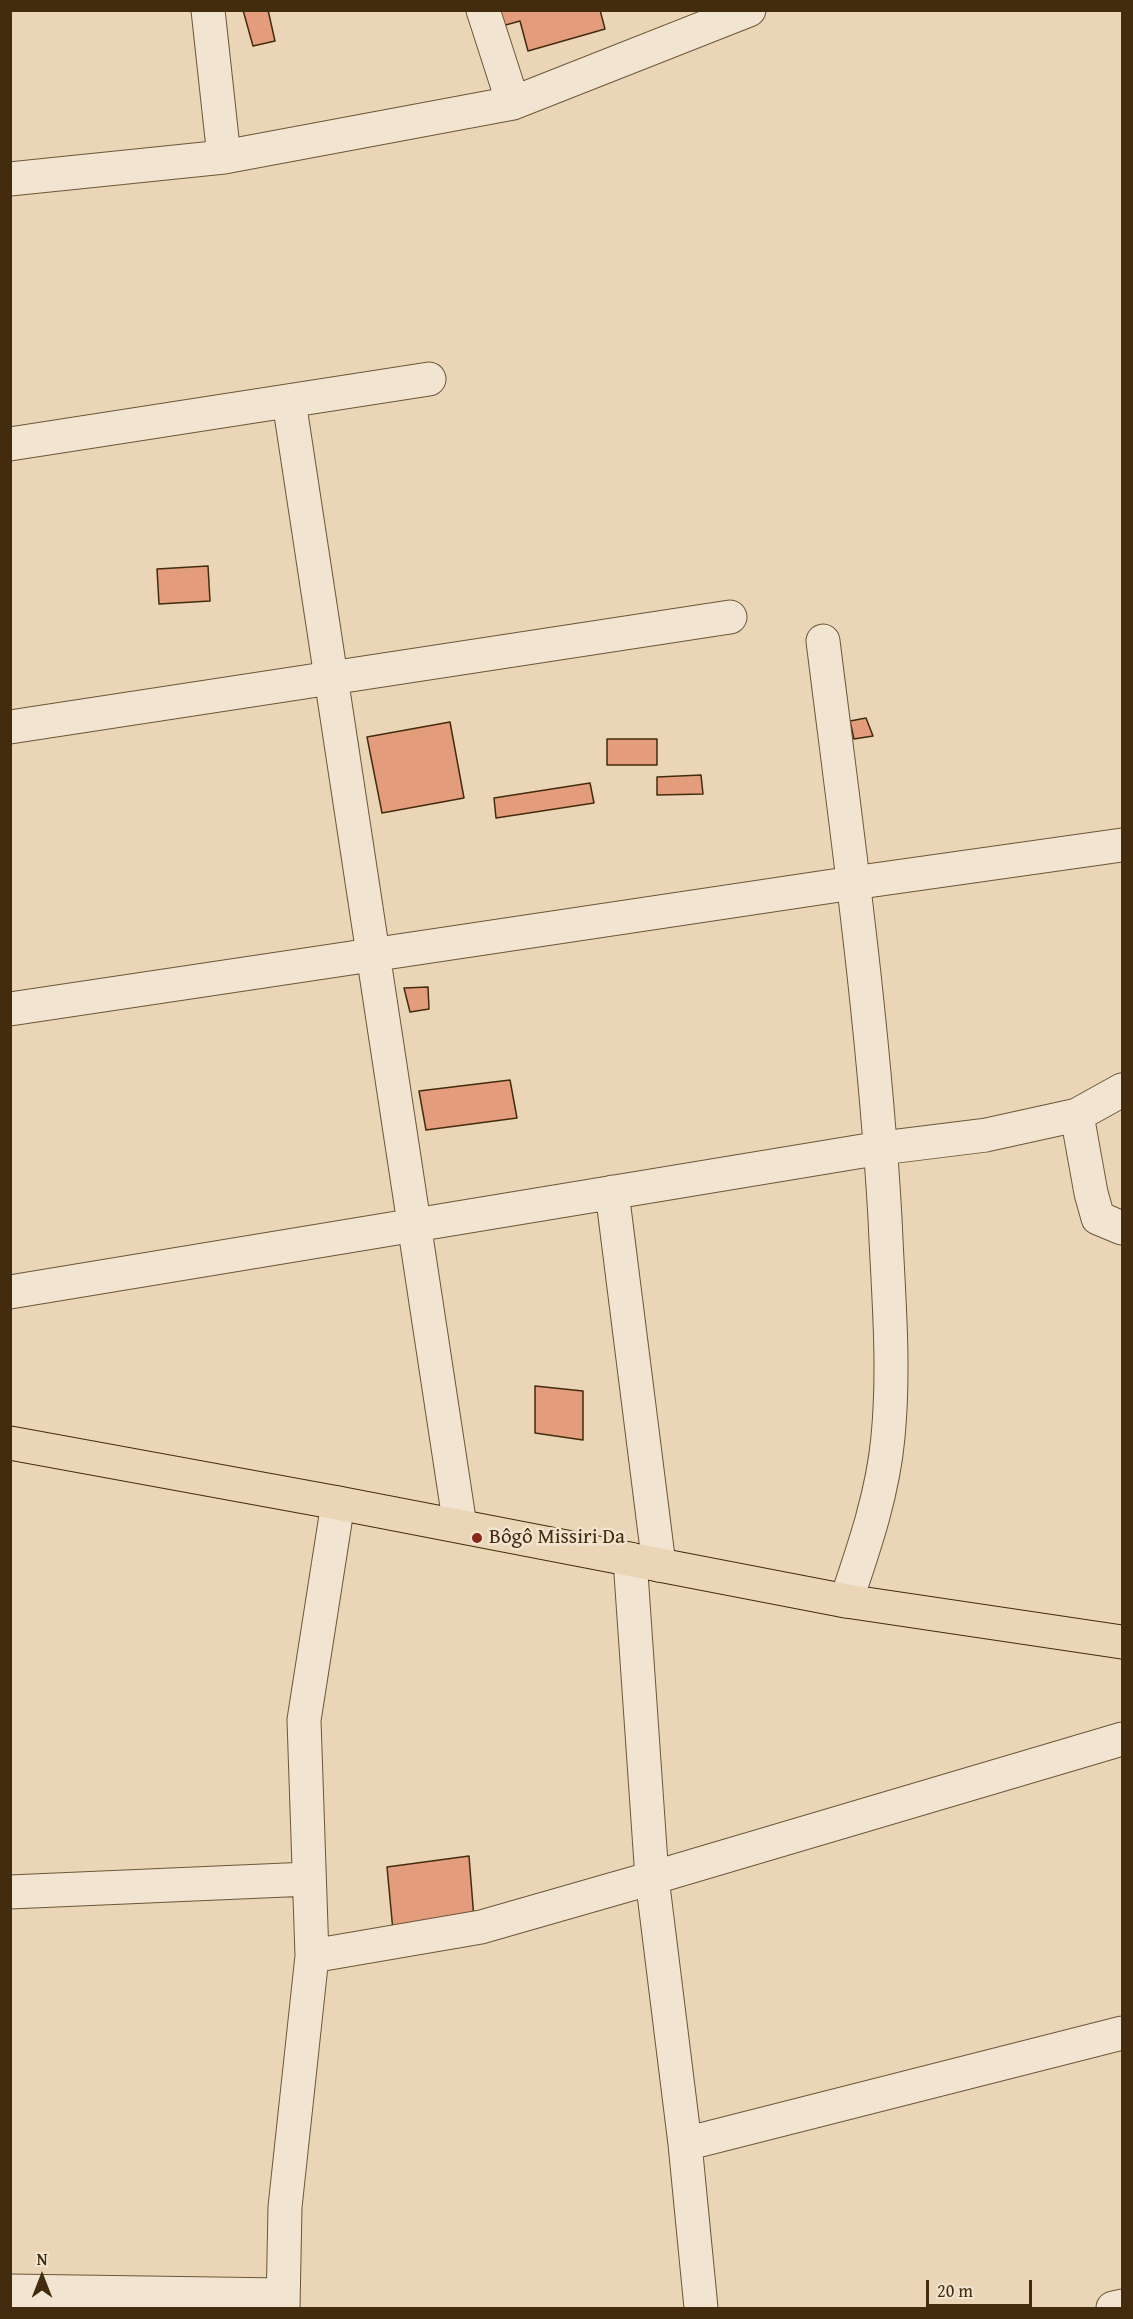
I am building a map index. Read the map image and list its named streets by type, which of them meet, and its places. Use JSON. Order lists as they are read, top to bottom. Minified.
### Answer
{"places":["Bôgô Missiri Da"],"scale_bar":"20 m","north":"top"}
